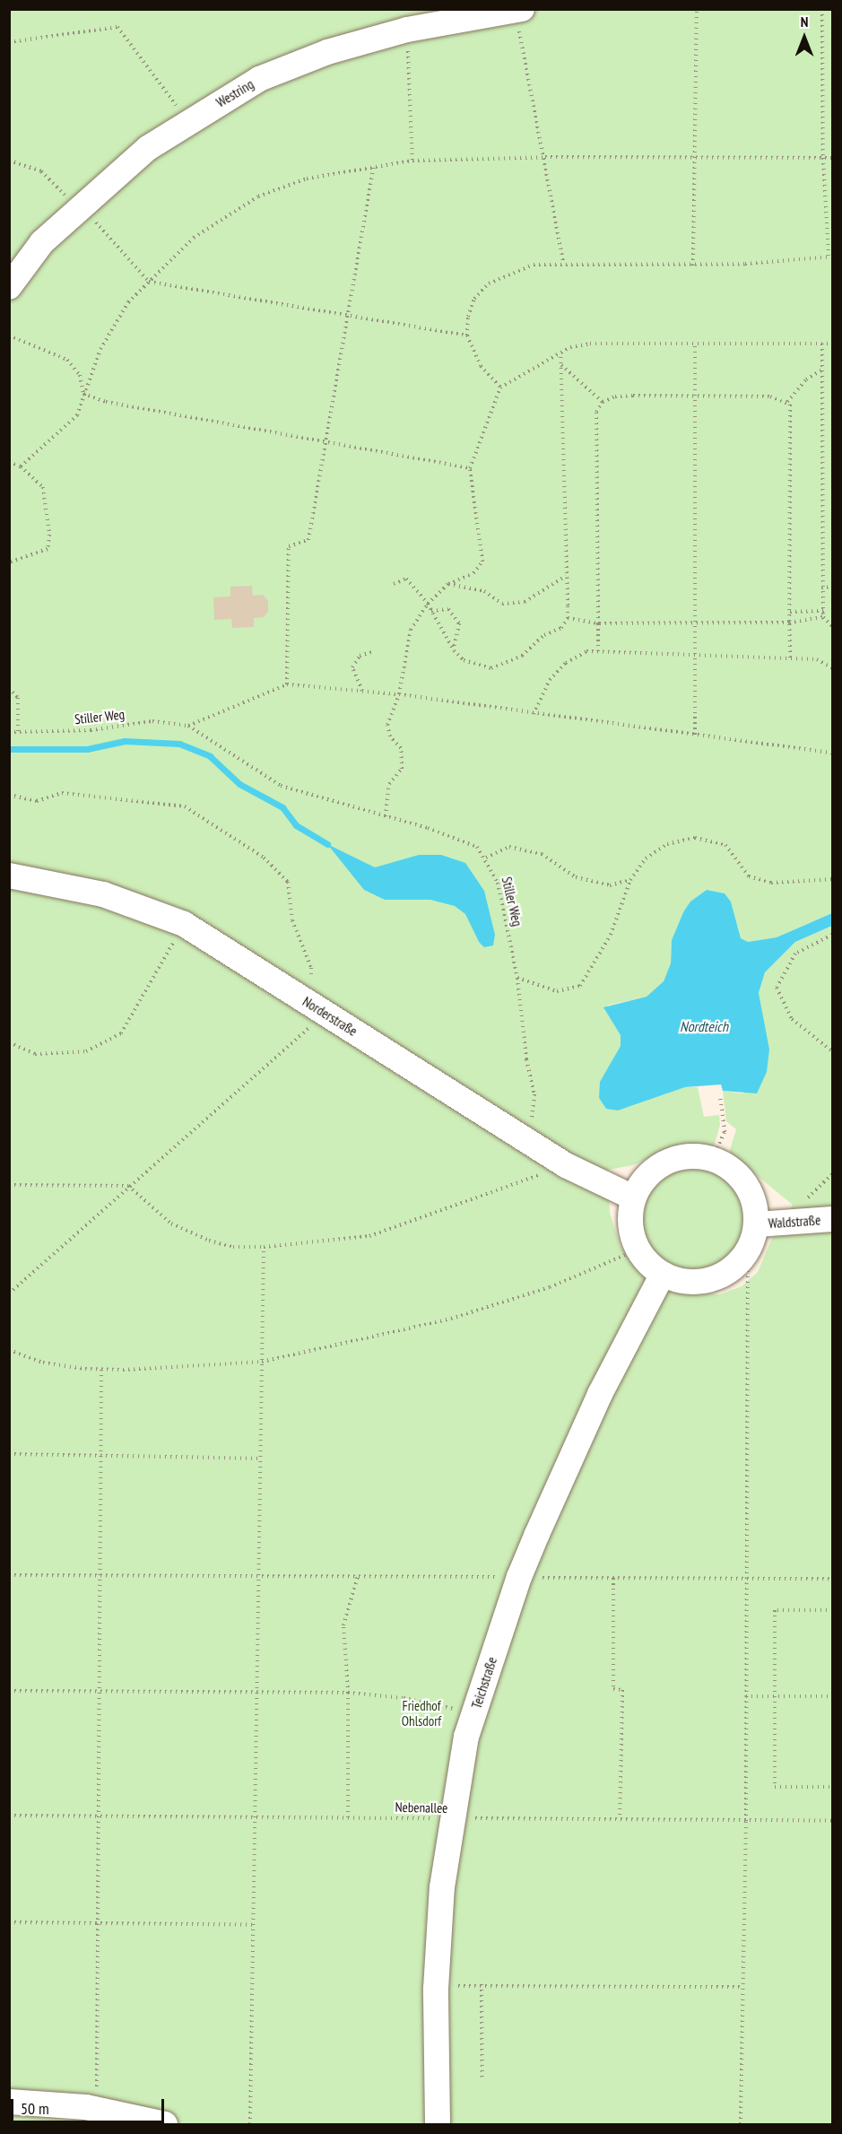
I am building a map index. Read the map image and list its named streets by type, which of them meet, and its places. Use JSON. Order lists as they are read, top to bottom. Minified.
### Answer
{"streets":{"street":["Westring","Norderstraße","Waldstraße","Teichstraße"],"path":["Stiller Weg","Nebenallee"]},"crossings":[["Stiller Weg","Norderstraße"],["Norderstraße","Waldstraße"],["Norderstraße","Teichstraße"],["Waldstraße","Teichstraße"],["Teichstraße","Nebenallee"]],"water":["Nordteich"],"parks":["Friedhof Ohlsdorf"],"scale_bar":"50 m","north":"top"}
